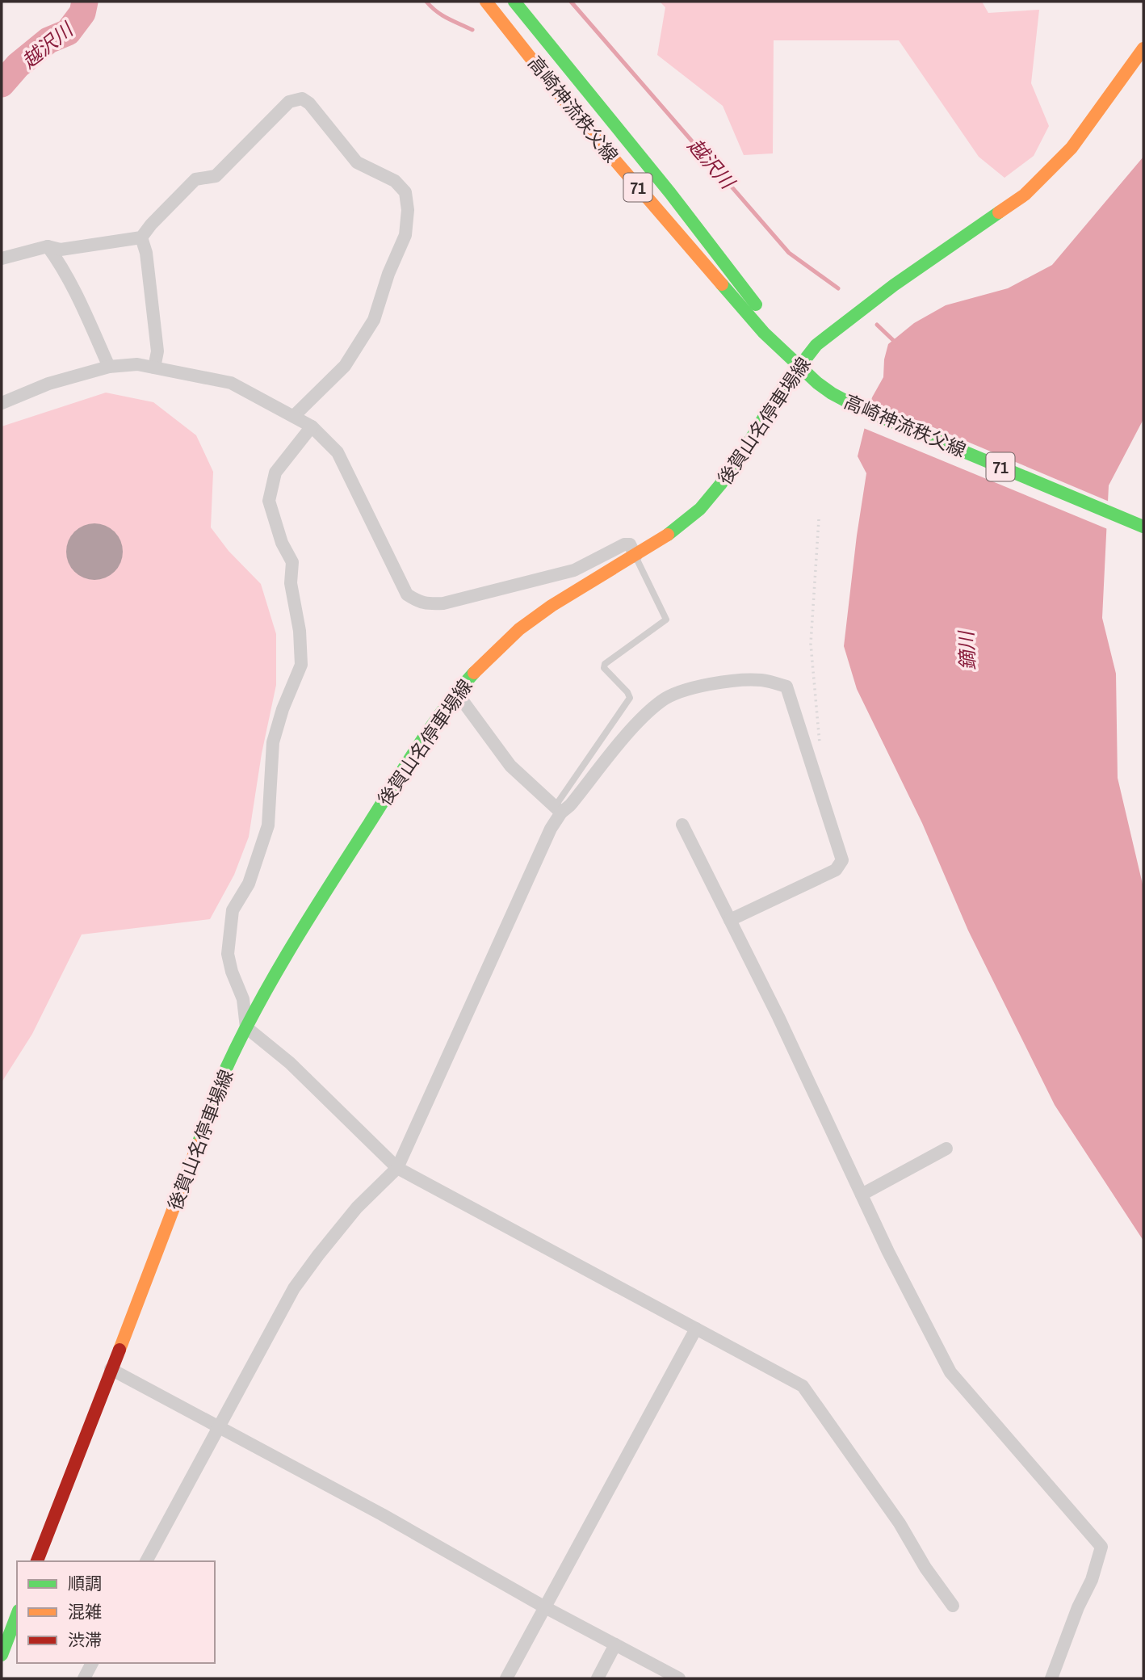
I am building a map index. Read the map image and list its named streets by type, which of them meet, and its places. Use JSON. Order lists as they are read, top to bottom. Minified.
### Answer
{"streets":{"main road":["高崎神流秩父線","71","後賀山名停車場線"]},"crossings":[["高崎神流秩父線","後賀山名停車場線"]],"water":["越沢川","鏑川"],"legend":["順調","混雑","渋滞"]}
